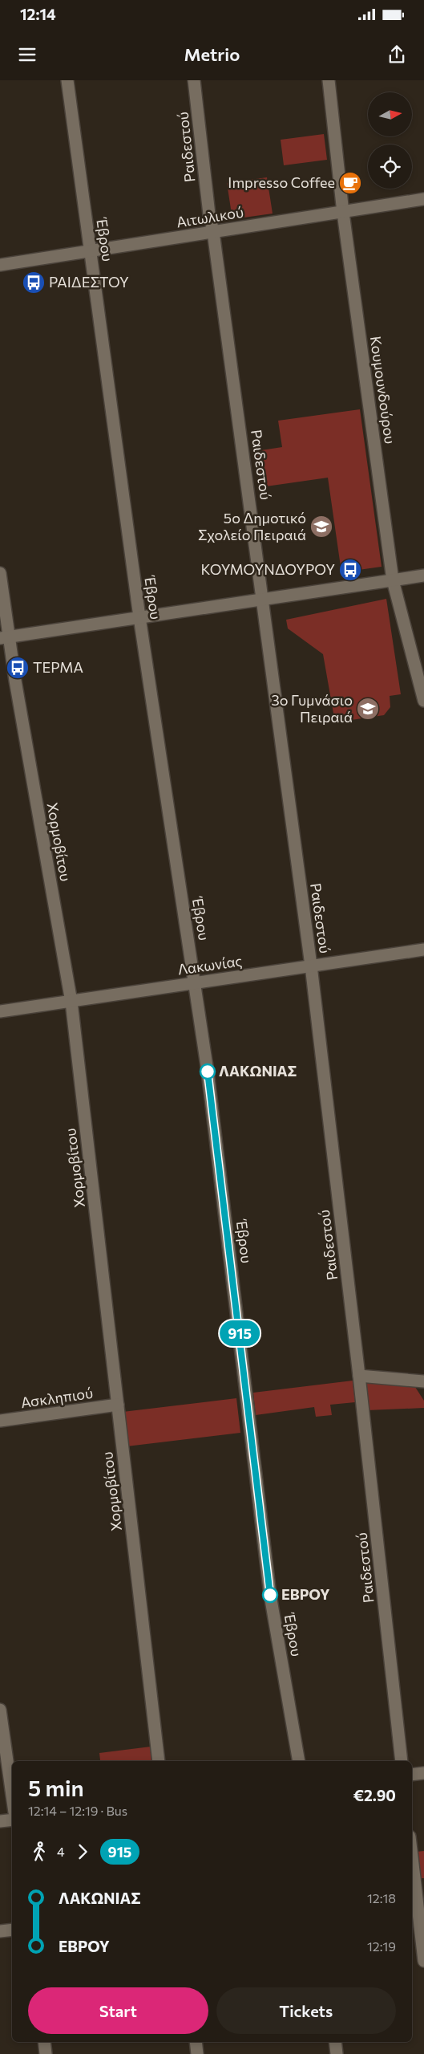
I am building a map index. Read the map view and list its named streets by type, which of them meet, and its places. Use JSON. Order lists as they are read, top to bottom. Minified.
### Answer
{"streets":{"street":["Ραιδεστού","Αιτωλικού","Έβρου","Κουμουνδούρου","Χορμοβίτου","Λακωνίας","Ασκληπιού"]},"crossings":[["Ραιδεστού","Αιτωλικού"],["Ραιδεστού","Λακωνίας"],["Αιτωλικού","Έβρου"],["Αιτωλικού","Κουμουνδούρου"],["Έβρου","Λακωνίας"],["Χορμοβίτου","Λακωνίας"],["Χορμοβίτου","Ασκληπιού"]],"places":{"cafe":["Impresso Coffee"],"bus stop":["ΡΑΙΔΕΣΤΟΥ","ΚΟΥΜΟΥΝΔΟΥΡΟΥ","ΤΕΡΜΑ"],"school or university":["5ο Δημοτικό Σχολείο Πειραιά","3ο Γυμνάσιο Πειραιά"],"other":["ΛΑΚΩΝΙΑΣ","ΕΒΡΟΥ"]},"lines":["bus line 915"],"north":"right","page":{"status":"12:14","header":"Metrio","on_map":"915","heading":["5 min","12:14 – 12:19 · Bus","€2.90"],"legs":["4","915"],"list":[{"name":"ΛΑΚΩΝΙΑΣ","value":"12:18"},{"name":"ΕΒΡΟΥ","value":"12:19"}],"buttons":["Start","Tickets"]}}
